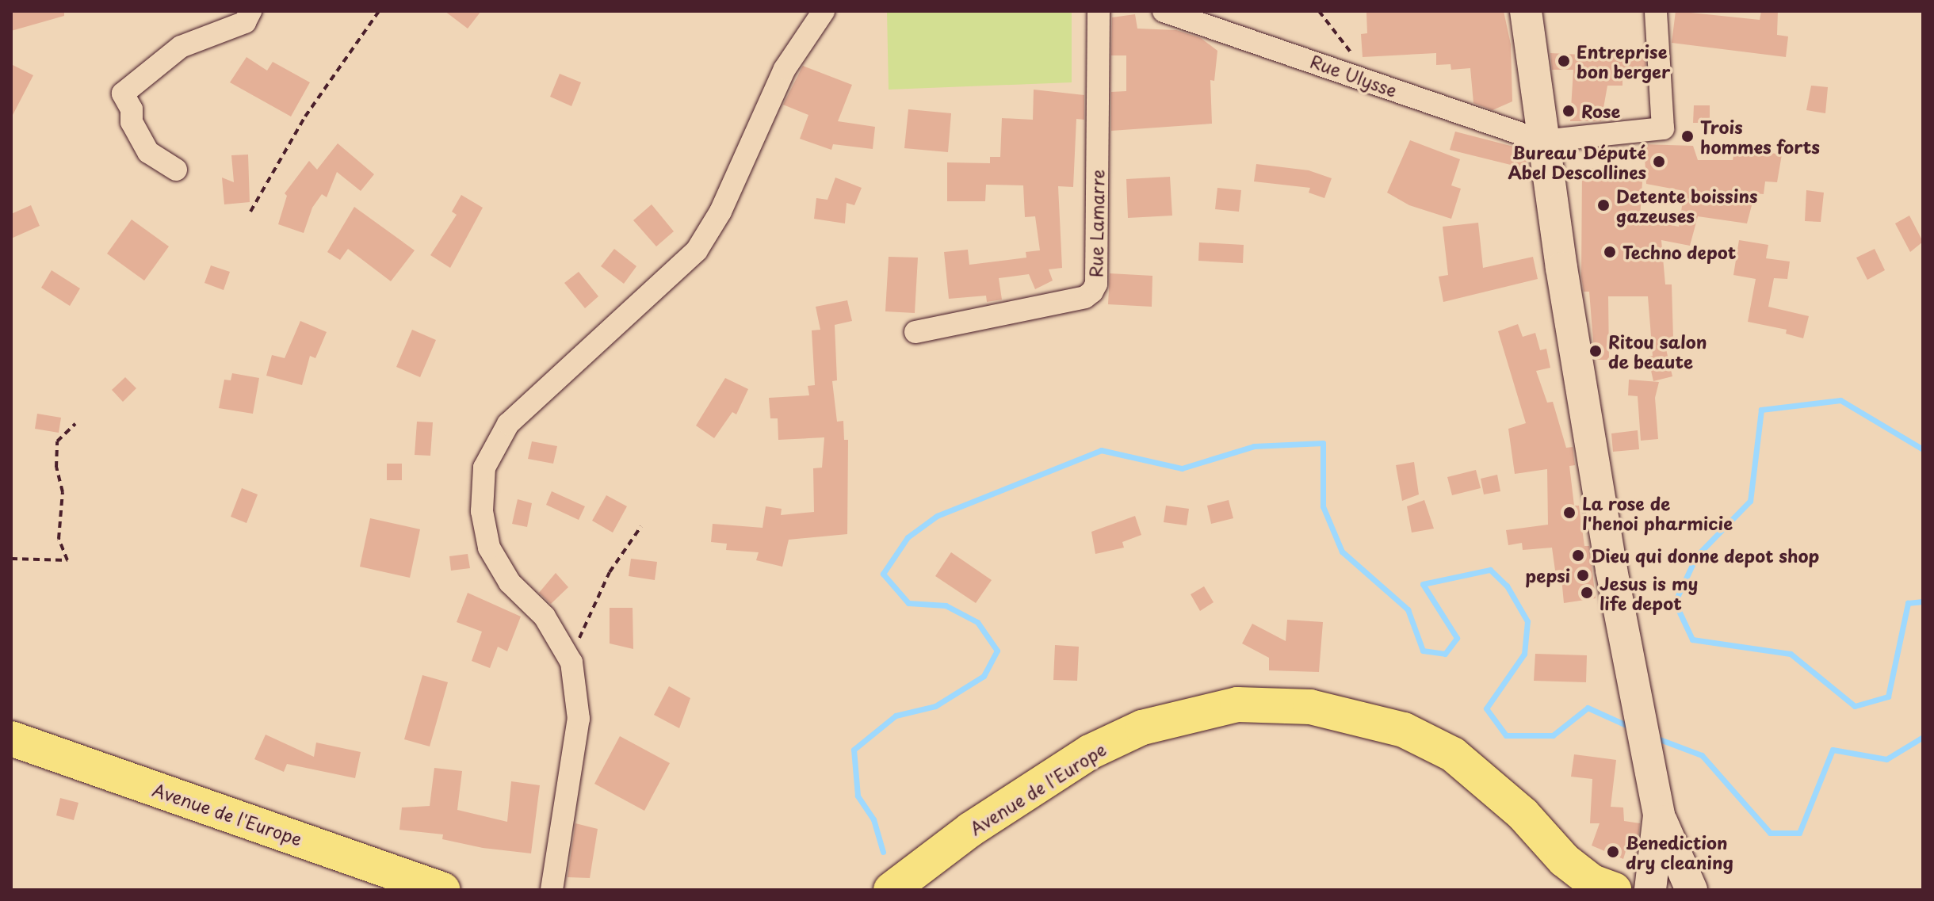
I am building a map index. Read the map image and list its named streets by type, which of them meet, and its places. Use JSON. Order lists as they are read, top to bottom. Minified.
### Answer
{"streets":{"main road":["Avenue de l'Europe"],"street":["Rue Ulysse","Rue Lamarre"]},"places":["Entreprise bon berger","Rose","Trois hommes forts","Bureau Député Abel Descollines","Detente boissins gazeuses","Techno depot","Ritou salon de beaute","La rose de l'henoi pharmicie","Dieu qui donne depot shop","pepsi","Jesus is my life depot","Benediction dry cleaning"]}
